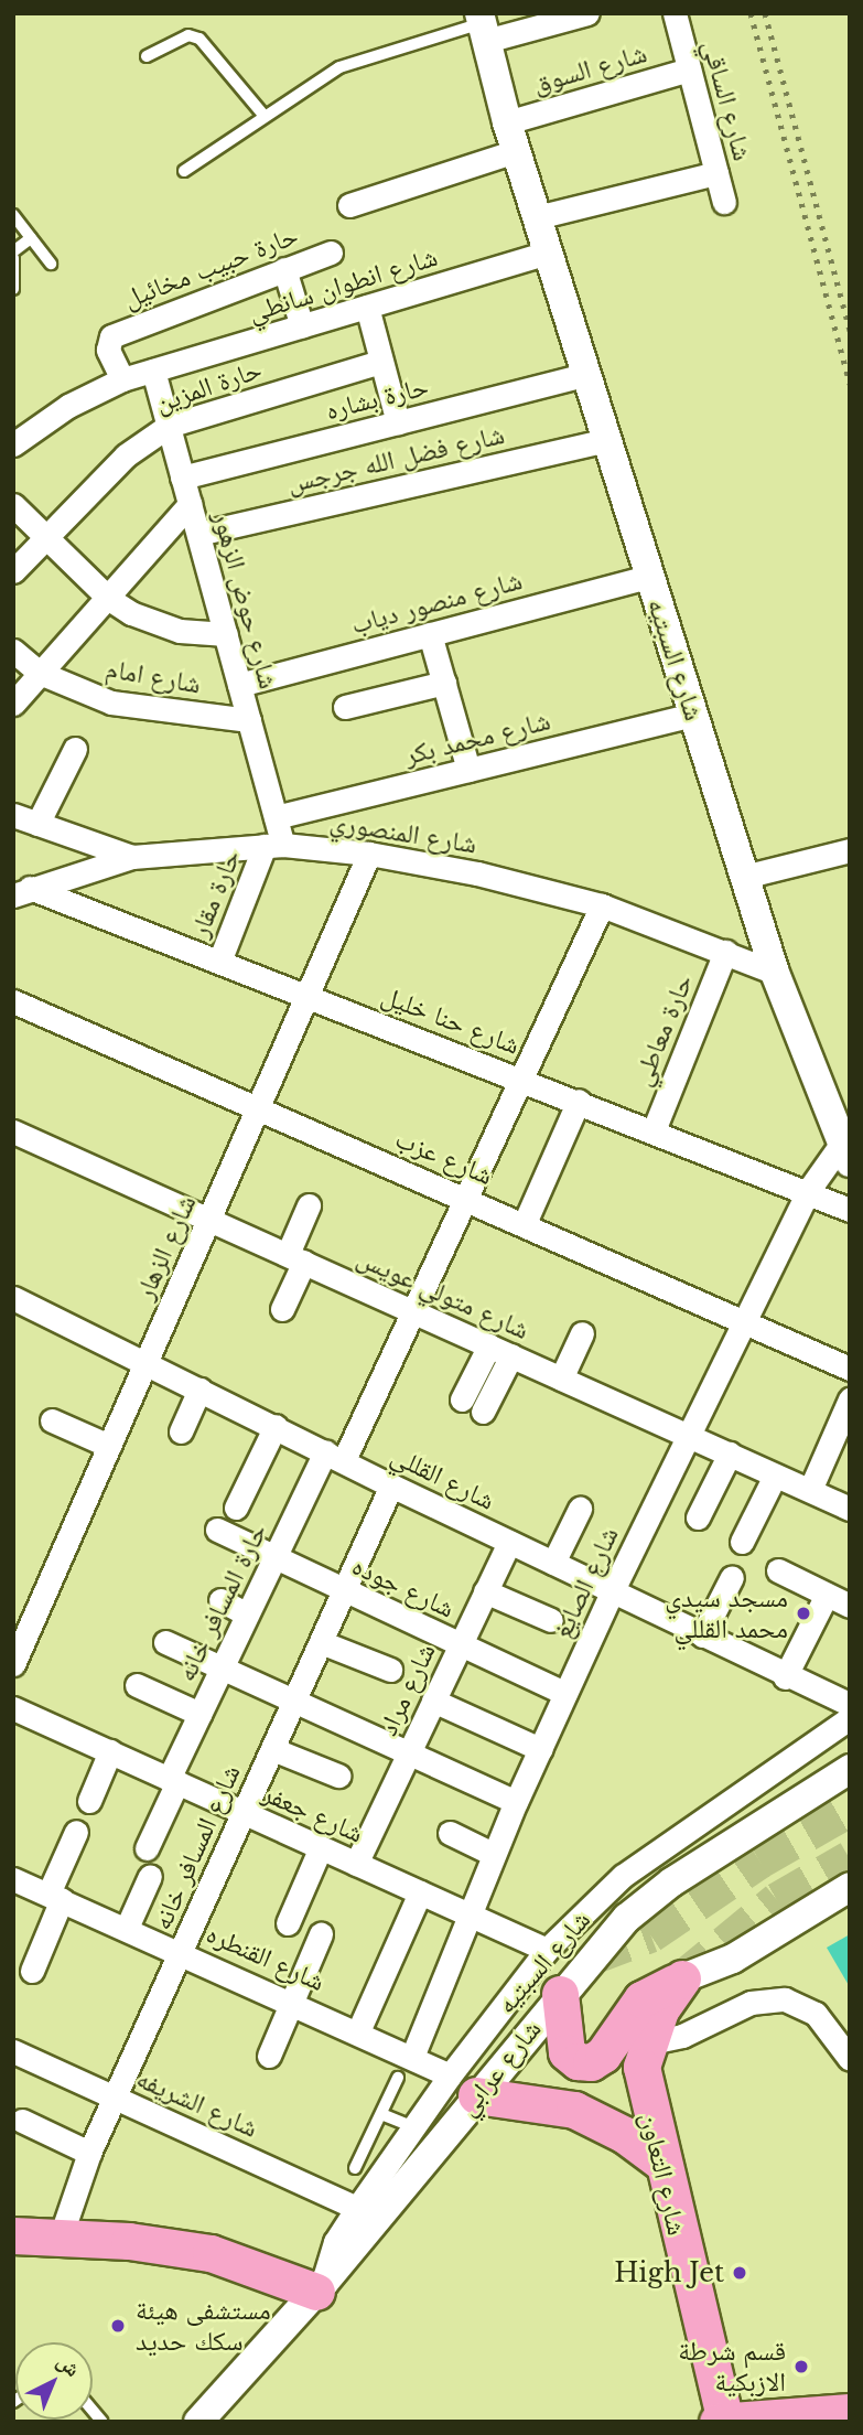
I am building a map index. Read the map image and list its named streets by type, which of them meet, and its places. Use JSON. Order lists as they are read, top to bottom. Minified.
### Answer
{"streets":{"main road":["شارع التعاون"],"street":["شارع السوق","شارع الساقي","حارة حبيب مخائيل","شارع انطوان سانطي","حارة المزين","حارة بشاره","شارع فضل الله جرجس","شارع حوض الزهور","شارع منصور دياب","شارع السبتيه","شارع امام","شارع محمد بكر","شارع المنصوري","حارة مقار","شارع حنا خليل","حارة معاطي","شارع عزب","شارع الزهار","شارع متولي عويس","شارع القللي","شارع الصايغ","شارع جوده","حارة المسافر خانه","شارع مراد","شارع جعفر","شارع المسافر خانه","شارع القنطره","شارع عرابي","شارع الشريفه"]},"crossings":[["شارع السوق","شارع الساقي"],["شارع السوق","شارع السبتيه"],["حارة حبيب مخائيل","شارع انطوان سانطي"],["شارع انطوان سانطي","شارع حوض الزهور"],["شارع انطوان سانطي","شارع السبتيه"],["حارة المزين","شارع حوض الزهور"],["حارة بشاره","شارع حوض الزهور"],["حارة بشاره","شارع السبتيه"],["شارع فضل الله جرجس","شارع حوض الزهور"],["شارع فضل الله جرجس","شارع السبتيه"],["شارع حوض الزهور","شارع منصور دياب"],["شارع حوض الزهور","شارع امام"],["شارع حوض الزهور","شارع محمد بكر"],["شارع حوض الزهور","شارع المنصوري"],["شارع حوض الزهور","حارة مقار"],["شارع منصور دياب","شارع السبتيه"],["شارع السبتيه","شارع محمد بكر"],["شارع السبتيه","شارع المنصوري"],["شارع السبتيه","شارع الصايغ"],["شارع السبتيه","شارع جعفر"],["شارع السبتيه","شارع القنطره"],["شارع السبتيه","شارع عرابي"],["شارع السبتيه","شارع الشريفه"],["شارع المنصوري","حارة مقار"],["شارع المنصوري","شارع حنا خليل"],["شارع المنصوري","حارة معاطي"],["شارع المنصوري","شارع الزهار"],["شارع المنصوري","حارة المسافر خانه"],["حارة مقار","شارع حنا خليل"],["شارع حنا خليل","حارة معاطي"],["شارع حنا خليل","شارع الزهار"],["شارع حنا خليل","شارع الصايغ"],["شارع حنا خليل","حارة المسافر خانه"],["شارع عزب","شارع الزهار"],["شارع عزب","شارع الصايغ"],["شارع عزب","حارة المسافر خانه"],["شارع الزهار","شارع متولي عويس"],["شارع الزهار","شارع القللي"],["شارع متولي عويس","شارع الصايغ"],["شارع متولي عويس","حارة المسافر خانه"],["شارع القللي","شارع الصايغ"],["شارع القللي","حارة المسافر خانه"],["شارع القللي","شارع مراد"],["شارع القللي","شارع المسافر خانه"],["شارع الصايغ","شارع جوده"],["شارع الصايغ","شارع جعفر"],["شارع الصايغ","شارع القنطره"],["شارع جوده","حارة المسافر خانه"],["شارع جوده","شارع مراد"],["شارع جوده","شارع المسافر خانه"],["حارة المسافر خانه","شارع جعفر"],["شارع مراد","شارع جعفر"],["شارع جعفر","شارع المسافر خانه"],["شارع المسافر خانه","شارع القنطره"],["شارع المسافر خانه","شارع الشريفه"],["شارع القنطره","شارع عرابي"]],"places":["مسجد سيدي محمد القللي","High Jet","مستشفى هيئة سكك حديد","قسم شرطة الازبكية"],"north":"top right"}
